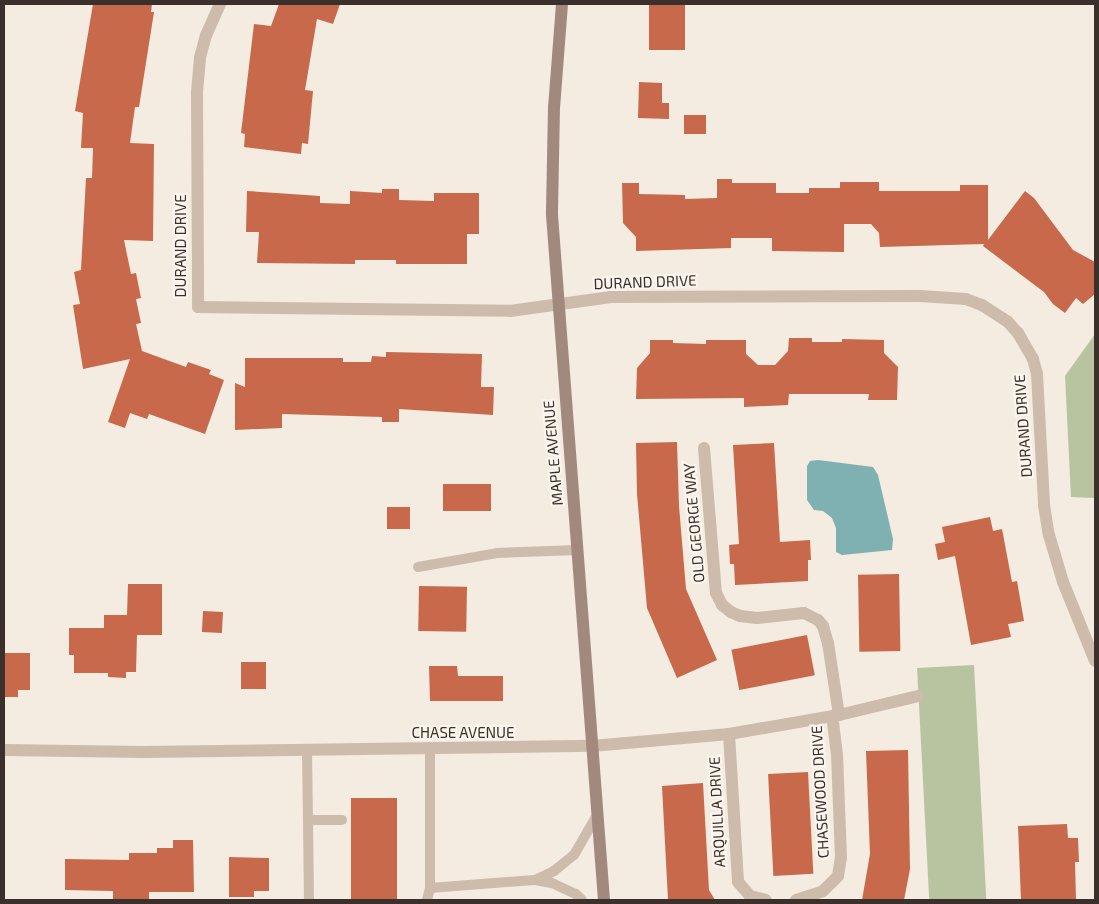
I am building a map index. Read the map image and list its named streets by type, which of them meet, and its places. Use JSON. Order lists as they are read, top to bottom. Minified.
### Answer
{"streets":{"main road":["MAPLE AVENUE"],"street":["DURAND DRIVE","OLD GEORGE WAY","CHASE AVENUE","CHASEWOOD DRIVE","ARQUILLA DRIVE"]},"crossings":[["DURAND DRIVE","MAPLE AVENUE"],["MAPLE AVENUE","CHASE AVENUE"],["OLD GEORGE WAY","CHASE AVENUE"],["OLD GEORGE WAY","CHASEWOOD DRIVE"],["CHASE AVENUE","CHASEWOOD DRIVE"],["CHASE AVENUE","ARQUILLA DRIVE"]]}
